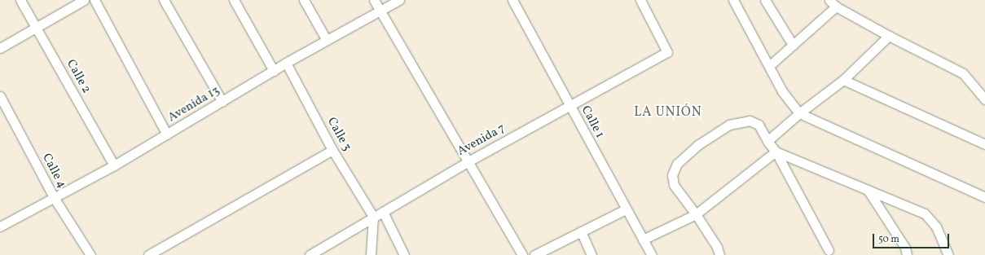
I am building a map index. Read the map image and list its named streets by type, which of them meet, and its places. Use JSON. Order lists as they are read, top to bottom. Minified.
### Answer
{"streets":{"street":["Calle 2","Avenida 13","Calle 1","Calle 3","Avenida 7","Calle 4"]},"crossings":[["Calle 2","Avenida 13"],["Avenida 13","Calle 3"],["Avenida 13","Calle 4"],["Calle 1","Avenida 7"],["Calle 3","Avenida 7"]],"districts":["LA UNIÓN"],"scale_bar":"50 m"}
